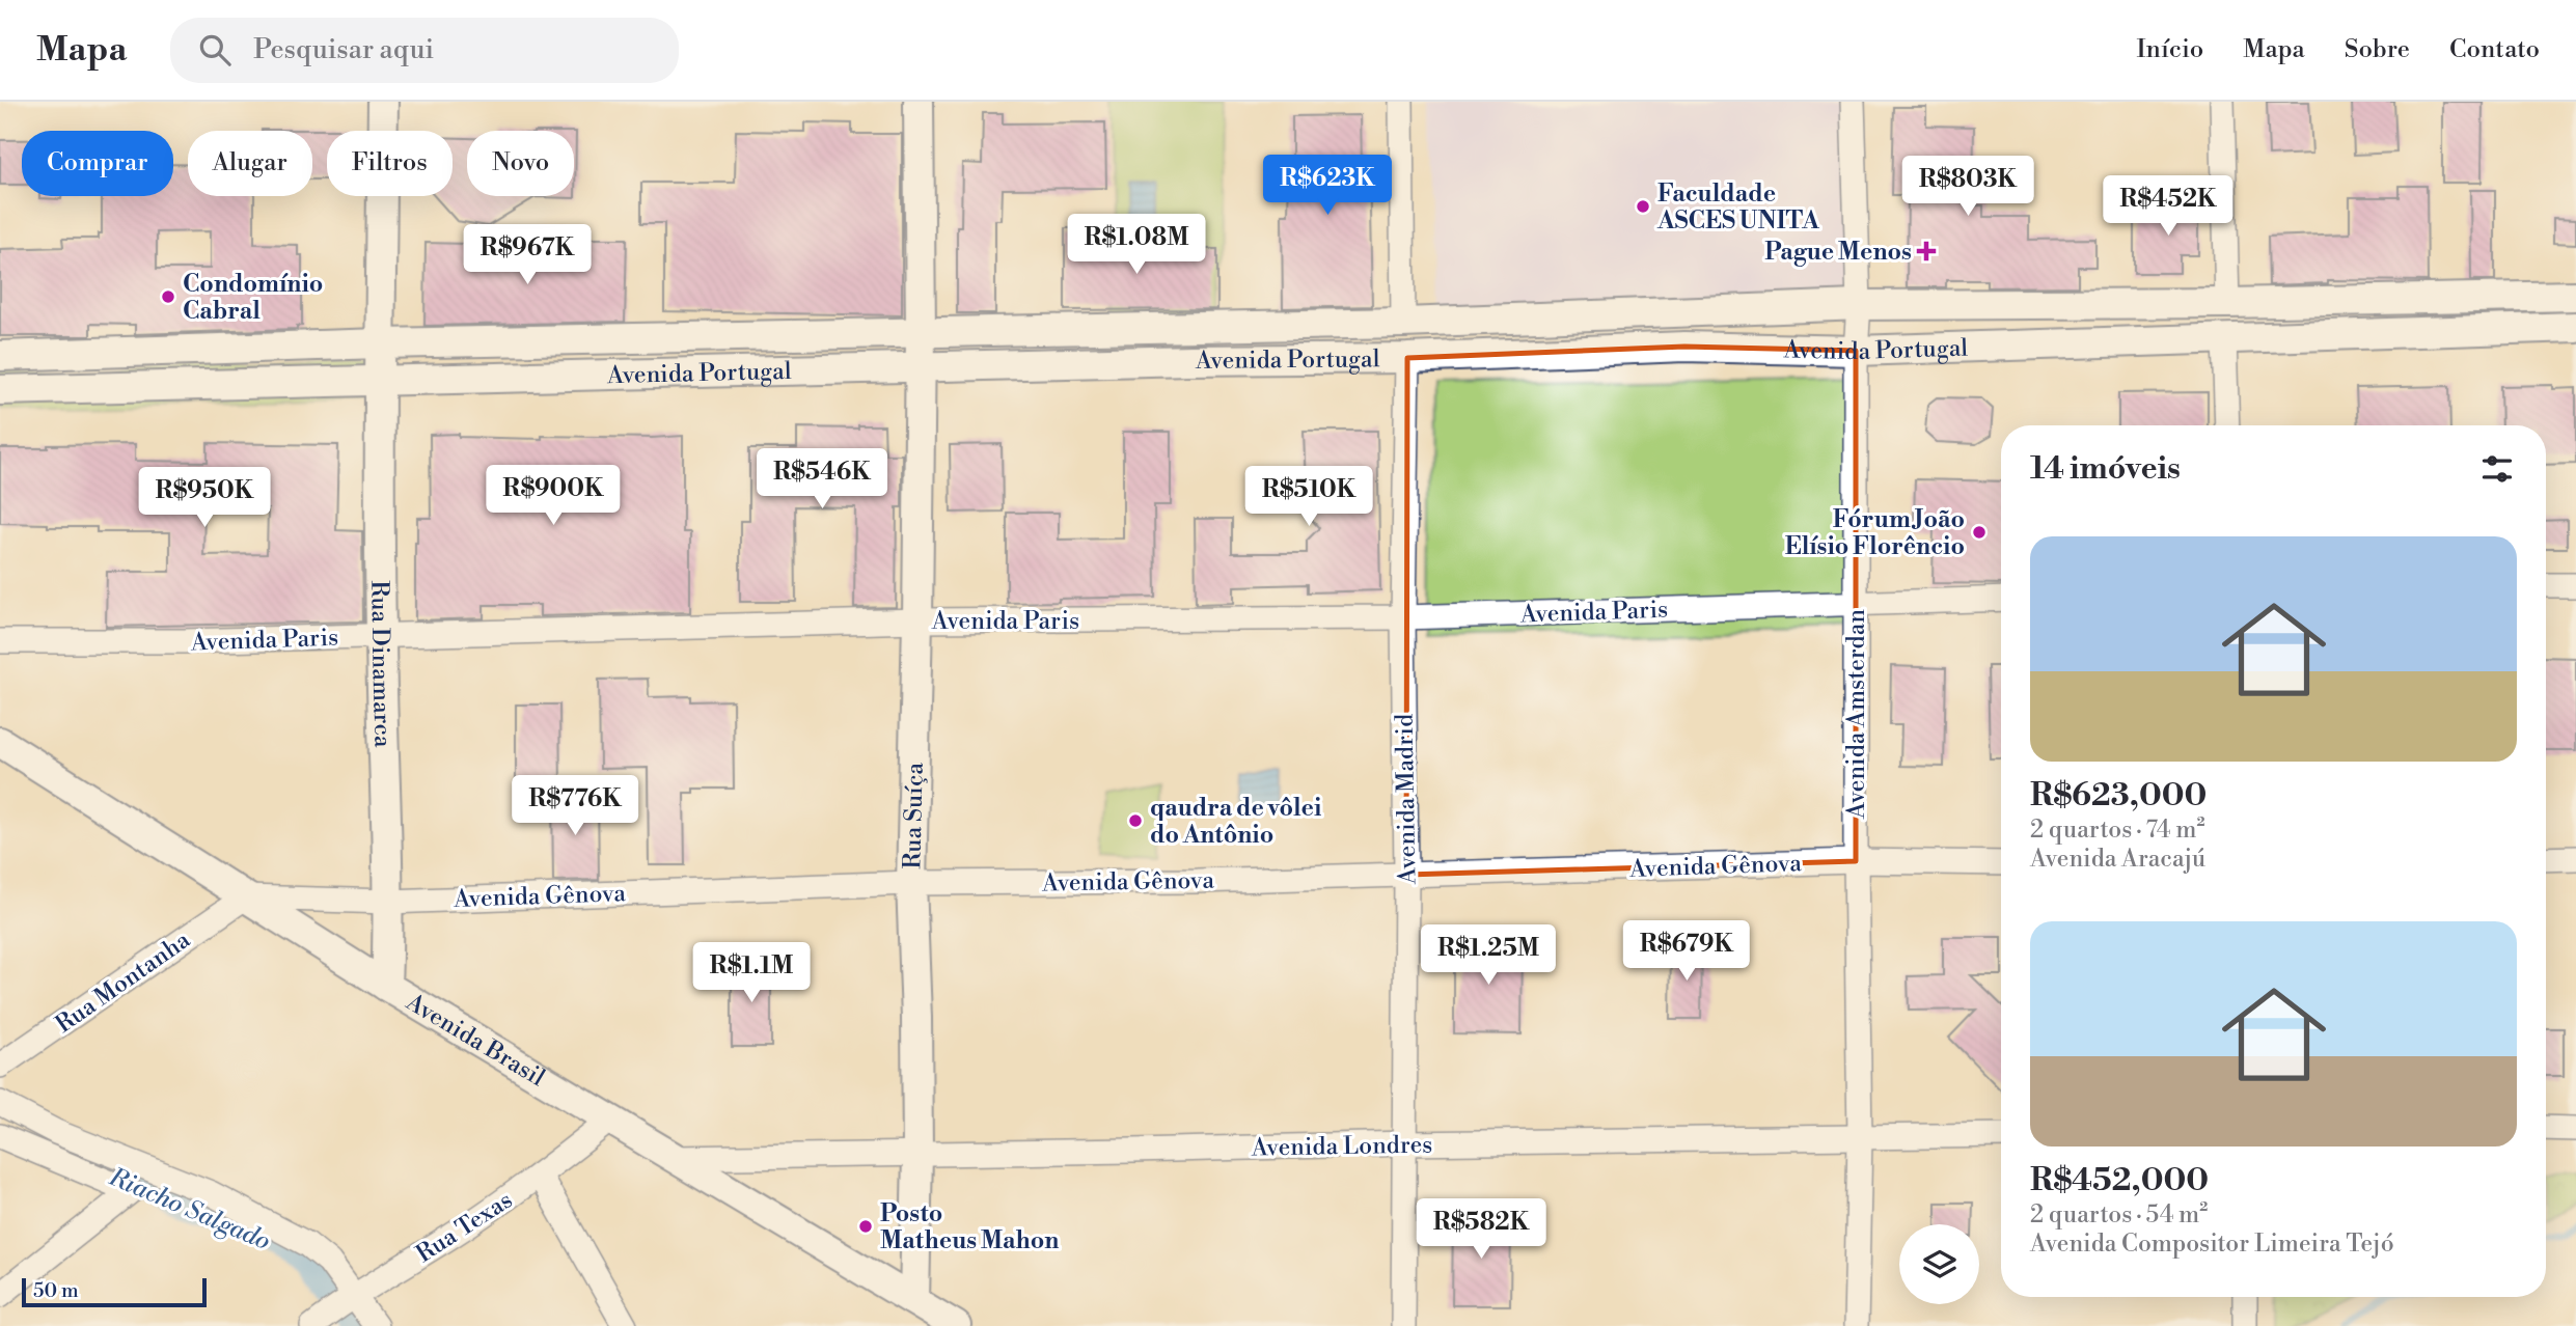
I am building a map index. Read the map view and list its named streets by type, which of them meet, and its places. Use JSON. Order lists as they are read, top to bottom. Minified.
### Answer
{"streets":{"street":["Avenida Portugal","Avenida Paris","Rua Dinamarca","Avenida Amsterdan","Avenida Madrid","Rua Suíça","Avenida Gênova","Rua Montanha","Avenida Brasil","Avenida Londres","Rua Texas"]},"crossings":[["Avenida Portugal","Rua Dinamarca"],["Avenida Portugal","Avenida Amsterdan"],["Avenida Portugal","Avenida Madrid"],["Avenida Portugal","Rua Suíça"],["Avenida Paris","Rua Dinamarca"],["Avenida Paris","Avenida Amsterdan"],["Avenida Paris","Avenida Madrid"],["Avenida Paris","Rua Suíça"],["Rua Dinamarca","Avenida Gênova"],["Rua Dinamarca","Avenida Brasil"],["Avenida Amsterdan","Avenida Gênova"],["Avenida Amsterdan","Avenida Londres"],["Avenida Madrid","Avenida Gênova"],["Avenida Madrid","Avenida Londres"],["Rua Suíça","Avenida Gênova"],["Rua Suíça","Avenida Brasil"],["Rua Suíça","Avenida Londres"],["Avenida Gênova","Rua Montanha"],["Avenida Gênova","Avenida Brasil"],["Rua Montanha","Avenida Brasil"],["Avenida Brasil","Avenida Londres"],["Avenida Brasil","Rua Texas"]],"water":["Riacho Salgado"],"places":{"other":["Faculdade ASCES UNITA","Condomínio Cabral","Fórum João Elísio Florêncio","qaudra de vôlei do Antônio","Posto Matheus Mahon"],"health":["Pague Menos"]},"scale_bar":"50 m","page":{"header":"Mapa","search":"Pesquisar aqui","nav":["Início","Mapa","Sobre","Contato"],"chip":["Comprar","Alugar","Filtros","Novo"],"price":["R$623K","R$803K","R$452K","R$1.08M","R$967K","R$546K","R$900K","R$510K","R$950K","R$776K","R$679K","R$1.25M","R$1.1M","R$582K"],"heading":"14 imóveis","list":[{"name":"R$623,000","note":"2 quartos · 74 m² · Avenida Aracajú"},{"name":"R$452,000","note":"2 quartos · 54 m² · Avenida Compositor Limeira Tejó"}],"scale":"50 m"}}
